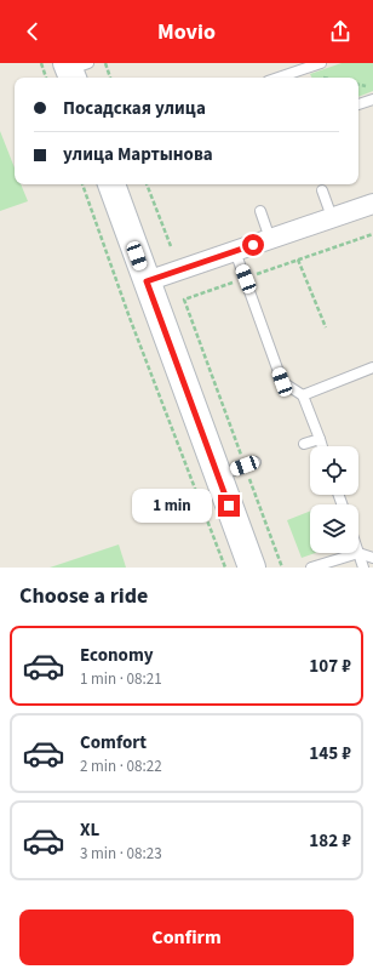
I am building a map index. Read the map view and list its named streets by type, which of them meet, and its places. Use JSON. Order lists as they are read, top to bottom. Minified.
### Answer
{"page":{"header":"Movio","banner":["Посадская улица","улица Мартынова"],"bubble":"1 min","heading":"Choose a ride","list":[{"name":"Economy","note":"1 min · 08:21","value":"107 ₽"},{"name":"Comfort","note":"2 min · 08:22","value":"145 ₽"},{"name":"XL","note":"3 min · 08:23","value":"182 ₽"}],"buttons":"Confirm"}}
